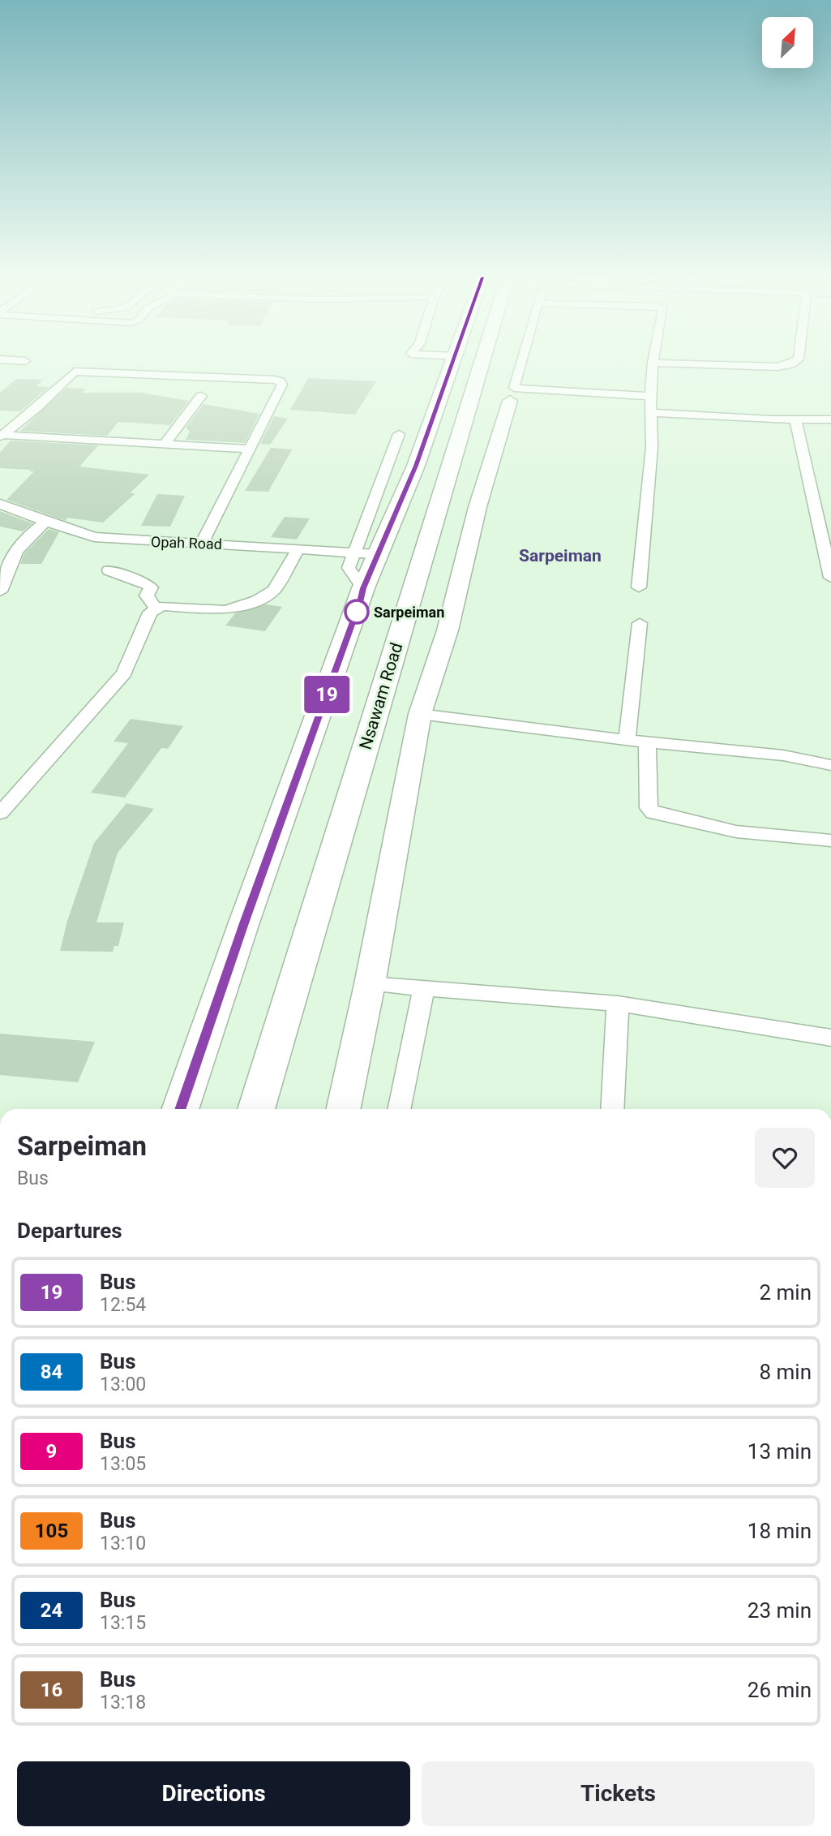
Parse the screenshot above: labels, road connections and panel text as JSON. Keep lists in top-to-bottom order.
{
  "streets": {
    "highway": ["Nsawam Road"],
    "street": ["Opah Road"]
  },
  "districts": ["Sarpeiman"],
  "places": ["Sarpeiman"],
  "lines": ["bus line 19"],
  "north": "top right",
  "page": {
    "on_map": "19",
    "heading": [
      ["Sarpeiman", "Bus"],
      "Departures"
    ],
    "list": [
      {
        "mark": "19",
        "name": "Bus",
        "note": "12:54",
        "value": "2 min"
      },
      {
        "mark": "84",
        "name": "Bus",
        "note": "13:00",
        "value": "8 min"
      },
      {
        "mark": "9",
        "name": "Bus",
        "note": "13:05",
        "value": "13 min"
      },
      {
        "mark": "105",
        "name": "Bus",
        "note": "13:10",
        "value": "18 min"
      },
      {
        "mark": "24",
        "name": "Bus",
        "note": "13:15",
        "value": "23 min"
      },
      {
        "mark": "16",
        "name": "Bus",
        "note": "13:18",
        "value": "26 min"
      }
    ],
    "buttons": ["Directions", "Tickets"]
  }
}
